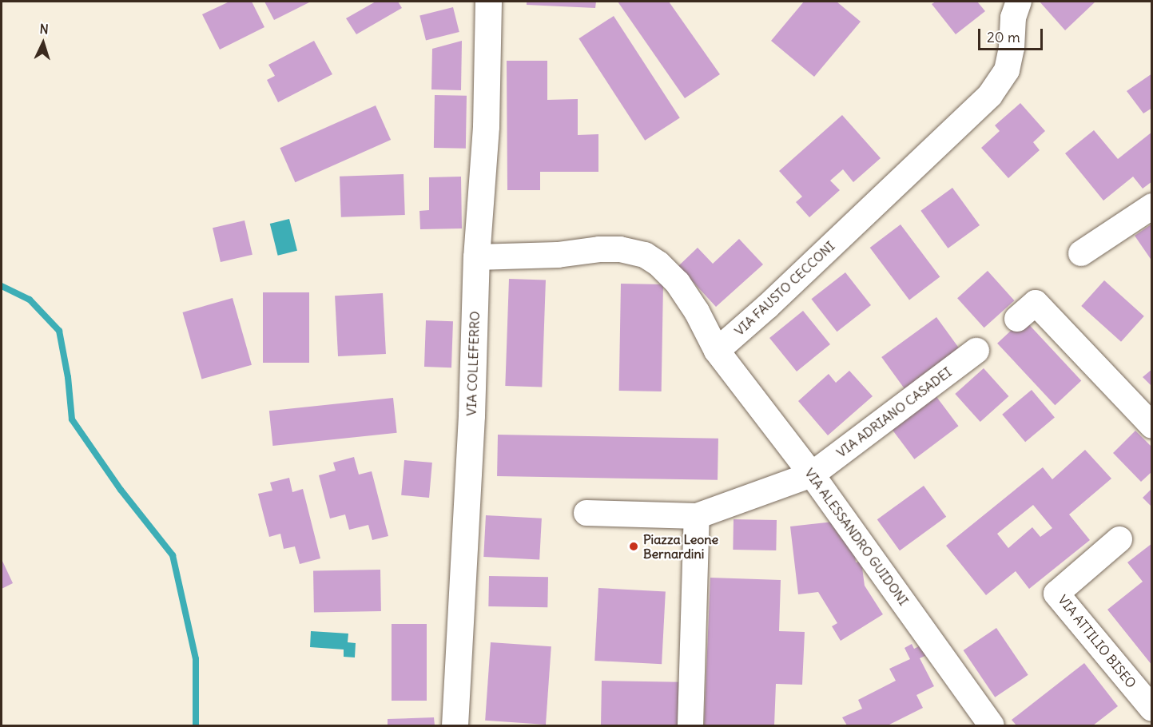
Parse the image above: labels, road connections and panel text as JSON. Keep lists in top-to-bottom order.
{
  "streets": {
    "street": [
      "VIA FAUSTO CECCONI",
      "VIA COLLEFERRO",
      "VIA ADRIANO CASADEI",
      "VIA ALESSANDRO GUIDONI",
      "VIA ATTILIO BISEO"
    ]
  },
  "crossings": [
    ["VIA FAUSTO CECCONI", "VIA ALESSANDRO GUIDONI"],
    ["VIA ADRIANO CASADEI", "VIA ALESSANDRO GUIDONI"]
  ],
  "places": ["Piazza Leone Bernardini"],
  "scale_bar": "20 m",
  "north": "top"
}
